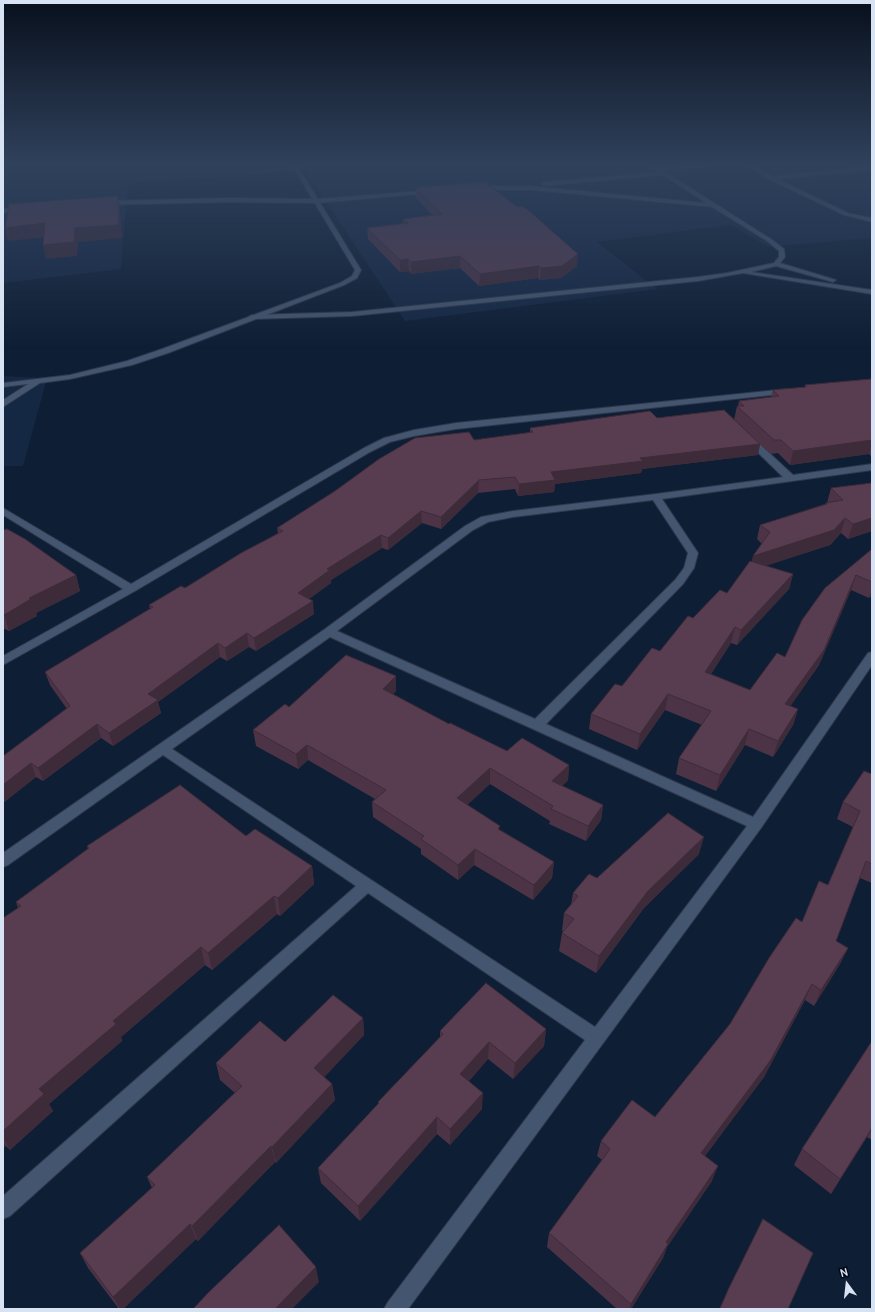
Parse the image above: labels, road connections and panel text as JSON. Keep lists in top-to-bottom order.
{
  "north": "top"
}
